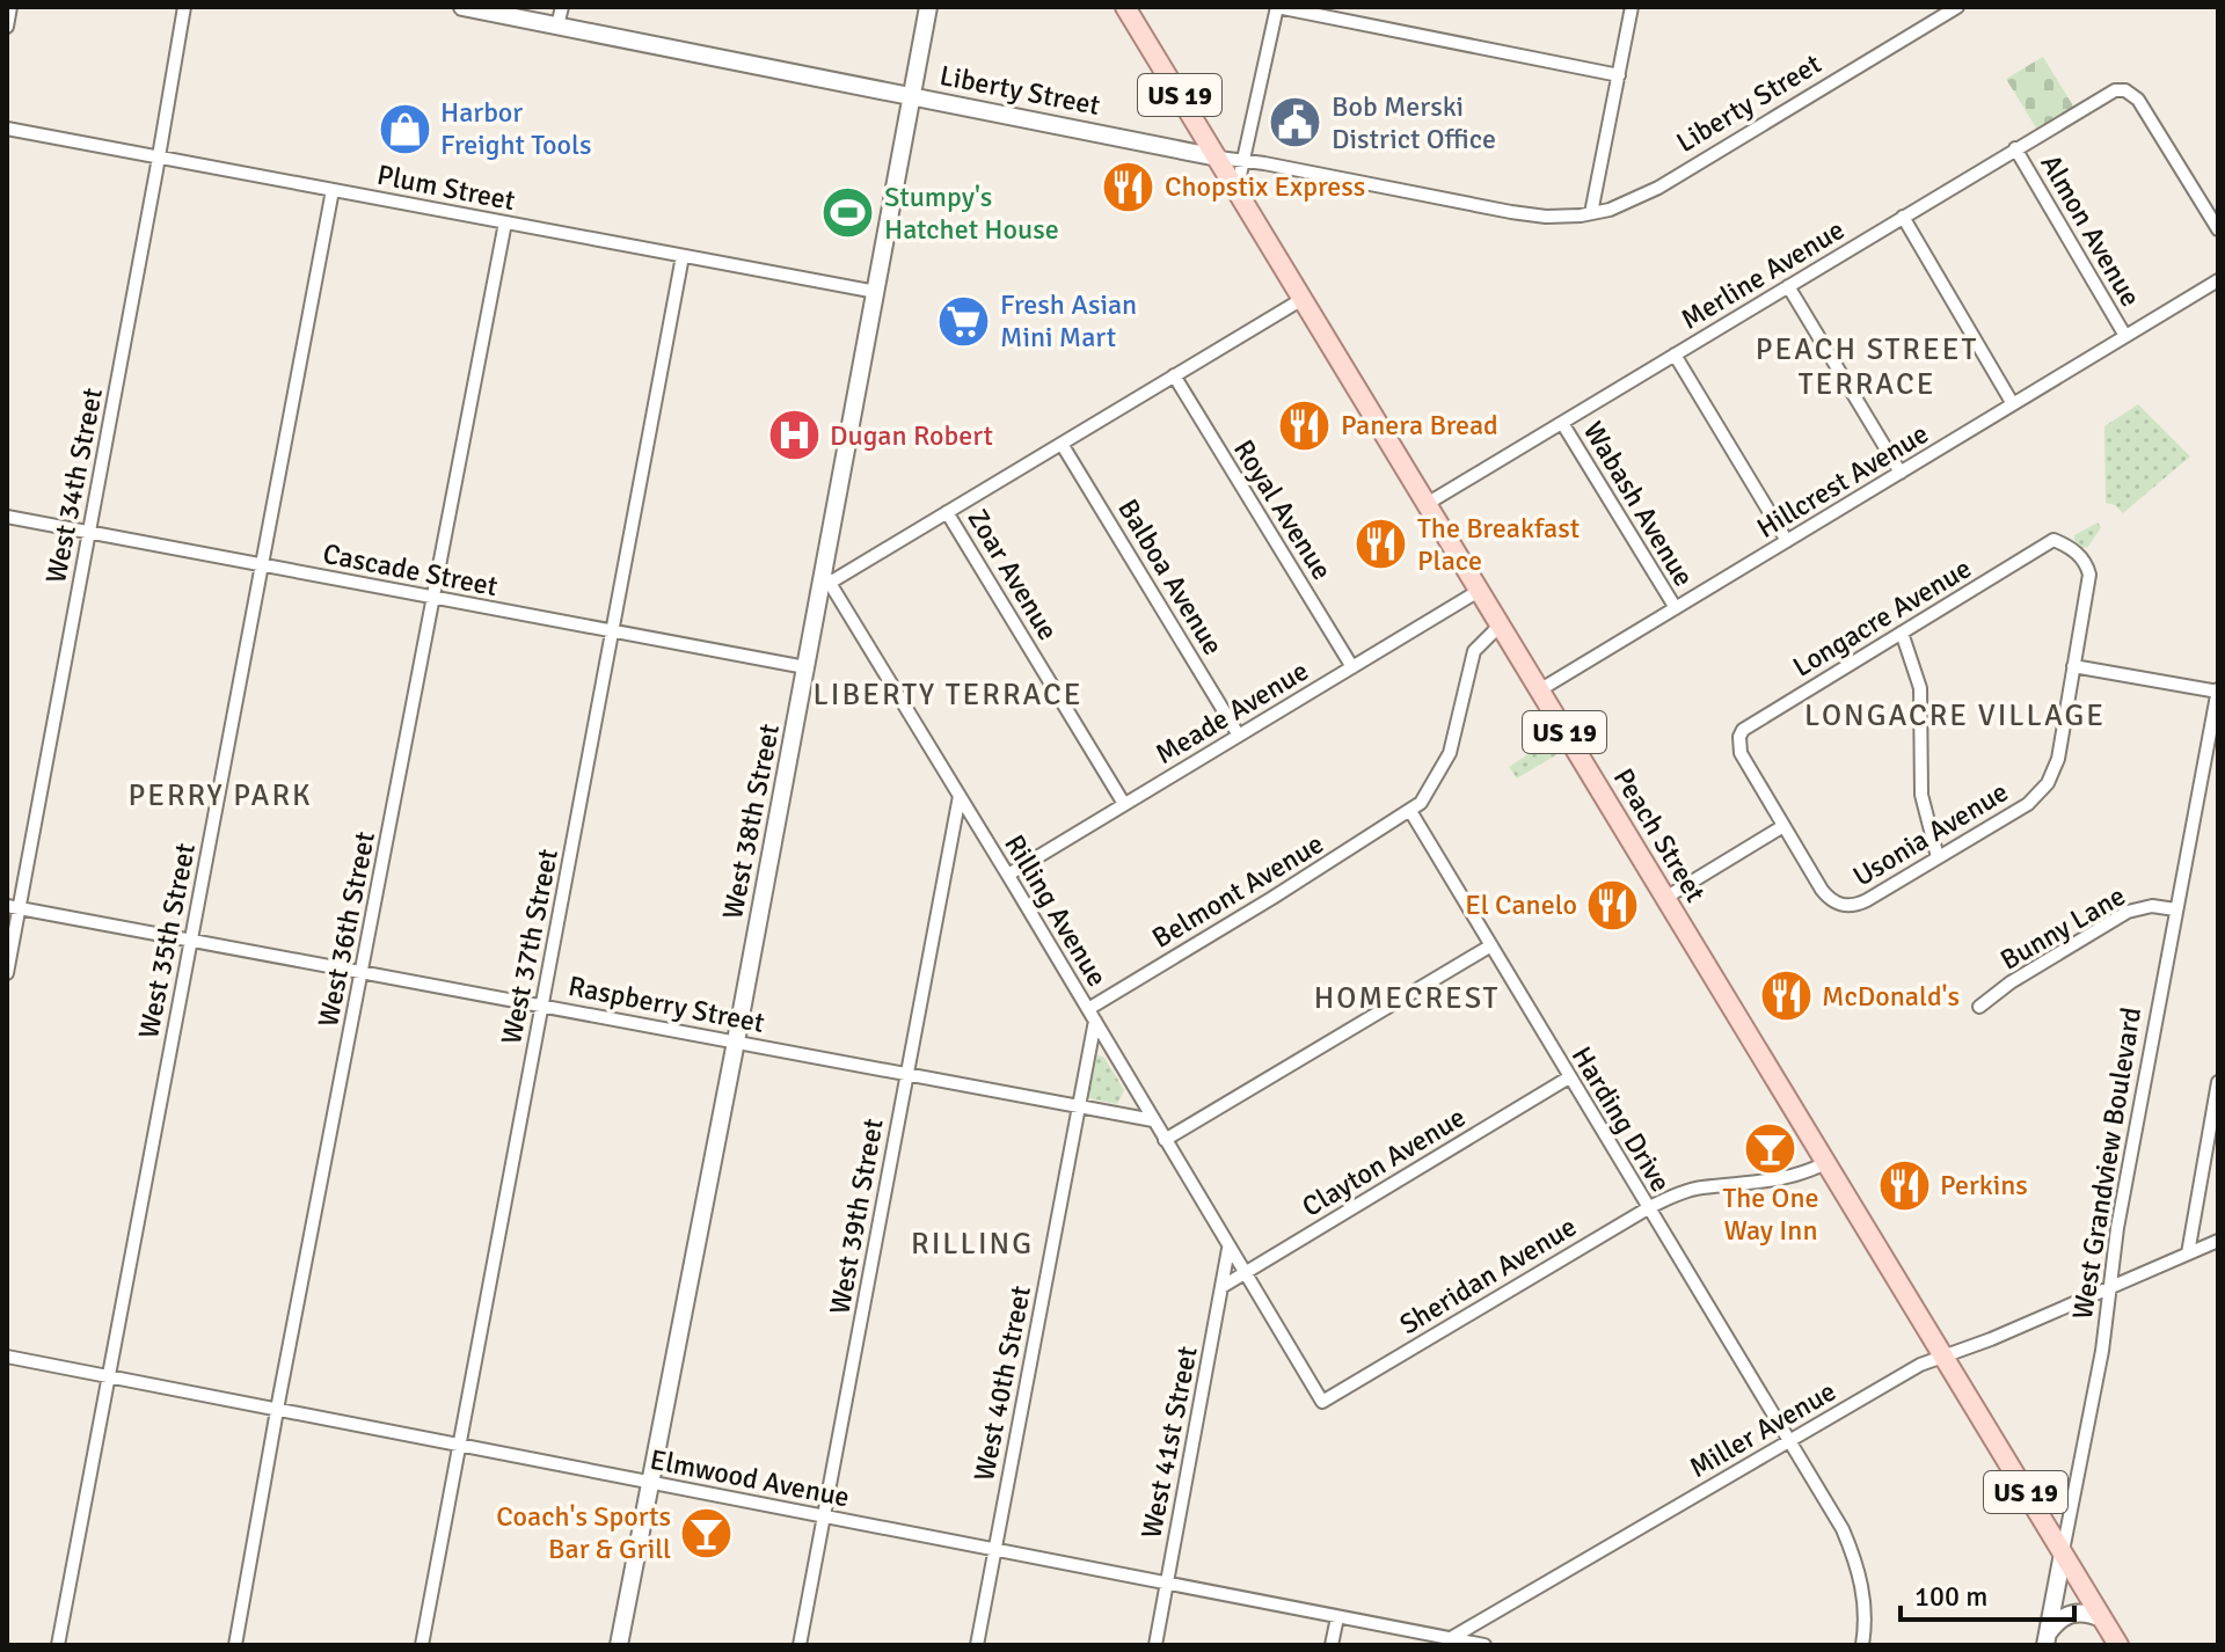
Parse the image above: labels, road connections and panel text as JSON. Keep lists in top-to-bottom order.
{
  "streets": {
    "main road": [
      "Liberty Street",
      "US 19",
      "West 38th Street",
      "Peach Street",
      "West Grandview Boulevard"
    ],
    "street": [
      "Plum Street",
      "Almon Avenue",
      "Merline Avenue",
      "Hillcrest Avenue",
      "West 34th Street",
      "Wabash Avenue",
      "Royal Avenue",
      "Cascade Street",
      "Zoar Avenue",
      "Balboa Avenue",
      "Longacre Avenue",
      "Meade Avenue",
      "Usonia Avenue",
      "Belmont Avenue",
      "Rilling Avenue",
      "Bunny Lane",
      "West 36th Street",
      "West 35th Street",
      "West 37th Street",
      "Raspberry Street",
      "Harding Drive",
      "Clayton Avenue",
      "West 39th Street",
      "Sheridan Avenue",
      "West 40th Street",
      "Miller Avenue",
      "West 41st Street",
      "Elmwood Avenue"
    ]
  },
  "crossings": [
    ["Liberty Street", "West 38th Street"],
    ["Liberty Street", "Peach Street"],
    ["Plum Street", "West 34th Street"],
    ["Plum Street", "West 38th Street"],
    ["Plum Street", "West 36th Street"],
    ["Plum Street", "West 35th Street"],
    ["Plum Street", "West 37th Street"],
    ["Almon Avenue", "Merline Avenue"],
    ["Almon Avenue", "Hillcrest Avenue"],
    ["Merline Avenue", "Wabash Avenue"],
    ["Merline Avenue", "Peach Street"],
    ["Hillcrest Avenue", "Wabash Avenue"],
    ["Hillcrest Avenue", "Peach Street"],
    ["West 34th Street", "Cascade Street"],
    ["West 34th Street", "Raspberry Street"],
    ["Royal Avenue", "Meade Avenue"],
    ["Cascade Street", "West 38th Street"],
    ["Cascade Street", "West 36th Street"],
    ["Cascade Street", "West 35th Street"],
    ["Cascade Street", "West 37th Street"],
    ["Zoar Avenue", "Meade Avenue"],
    ["Balboa Avenue", "Meade Avenue"],
    ["Longacre Avenue", "Usonia Avenue"],
    ["Meade Avenue", "Peach Street"],
    ["Meade Avenue", "Rilling Avenue"],
    ["West 38th Street", "Rilling Avenue"],
    ["West 38th Street", "Raspberry Street"],
    ["West 38th Street", "Elmwood Avenue"],
    ["Peach Street", "West Grandview Boulevard"],
    ["Peach Street", "Sheridan Avenue"],
    ["Peach Street", "Miller Avenue"],
    ["Belmont Avenue", "Rilling Avenue"],
    ["Belmont Avenue", "Harding Drive"],
    ["Belmont Avenue", "West 40th Street"],
    ["Rilling Avenue", "Raspberry Street"],
    ["Rilling Avenue", "Clayton Avenue"],
    ["Rilling Avenue", "West 39th Street"],
    ["Rilling Avenue", "Sheridan Avenue"],
    ["Rilling Avenue", "West 40th Street"],
    ["Rilling Avenue", "West 41st Street"],
    ["Bunny Lane", "West Grandview Boulevard"],
    ["West 36th Street", "Raspberry Street"],
    ["West 36th Street", "Elmwood Avenue"],
    ["West 35th Street", "Raspberry Street"],
    ["West 35th Street", "Elmwood Avenue"],
    ["West 37th Street", "Raspberry Street"],
    ["West 37th Street", "Elmwood Avenue"],
    ["Raspberry Street", "West 39th Street"],
    ["Raspberry Street", "West 40th Street"],
    ["Harding Drive", "Clayton Avenue"],
    ["Harding Drive", "Sheridan Avenue"],
    ["Harding Drive", "Miller Avenue"],
    ["Clayton Avenue", "Sheridan Avenue"],
    ["Clayton Avenue", "West 41st Street"],
    ["West Grandview Boulevard", "Miller Avenue"],
    ["West 39th Street", "Elmwood Avenue"],
    ["West 40th Street", "Elmwood Avenue"],
    ["Miller Avenue", "Elmwood Avenue"],
    ["West 41st Street", "Elmwood Avenue"]
  ],
  "districts": [
    "PEACH STREET TERRACE",
    "LIBERTY TERRACE",
    "LONGACRE VILLAGE",
    "PERRY PARK",
    "HOMECREST",
    "RILLING"
  ],
  "places": {
    "public building": ["Bob Merski District Office"],
    "shop": ["Harbor Freight Tools"],
    "restaurant": [
      "Chopstix Express",
      "Panera Bread",
      "The Breakfast Place",
      "El Canelo",
      "McDonald's",
      "Perkins"
    ],
    "sports": ["Stumpy's Hatchet House"],
    "supermarket": ["Fresh Asian Mini Mart"],
    "hospital": ["Dugan Robert"],
    "bar": ["The One Way Inn", "Coach's Sports Bar & Grill"]
  },
  "scale_bar": "100 m"
}
